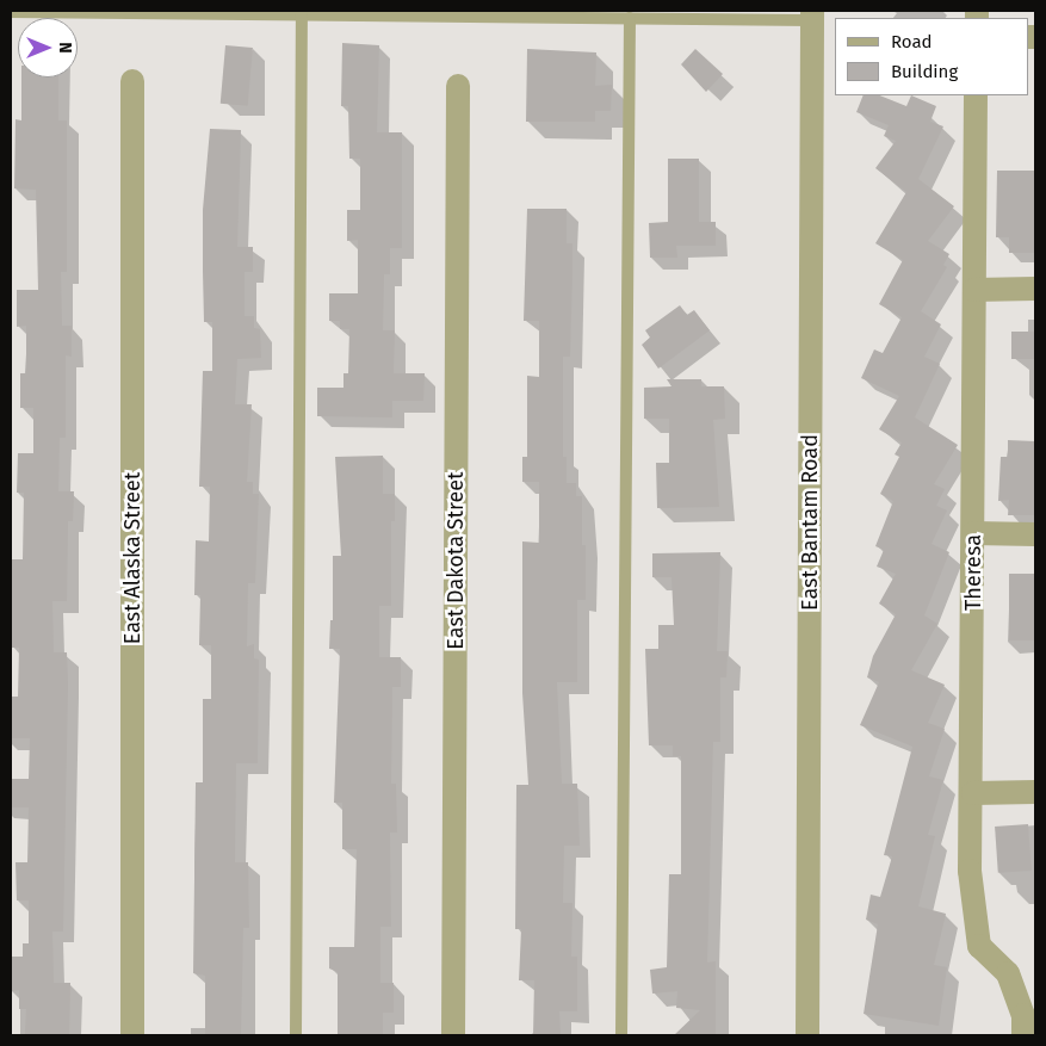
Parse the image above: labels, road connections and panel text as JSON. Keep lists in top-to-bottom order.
{
  "streets": {
    "street": [
      "East Bantam Road",
      "East Alaska Street",
      "East Dakota Street",
      "Theresa"
    ]
  },
  "legend": ["Road", "Building"],
  "north": "right"
}
